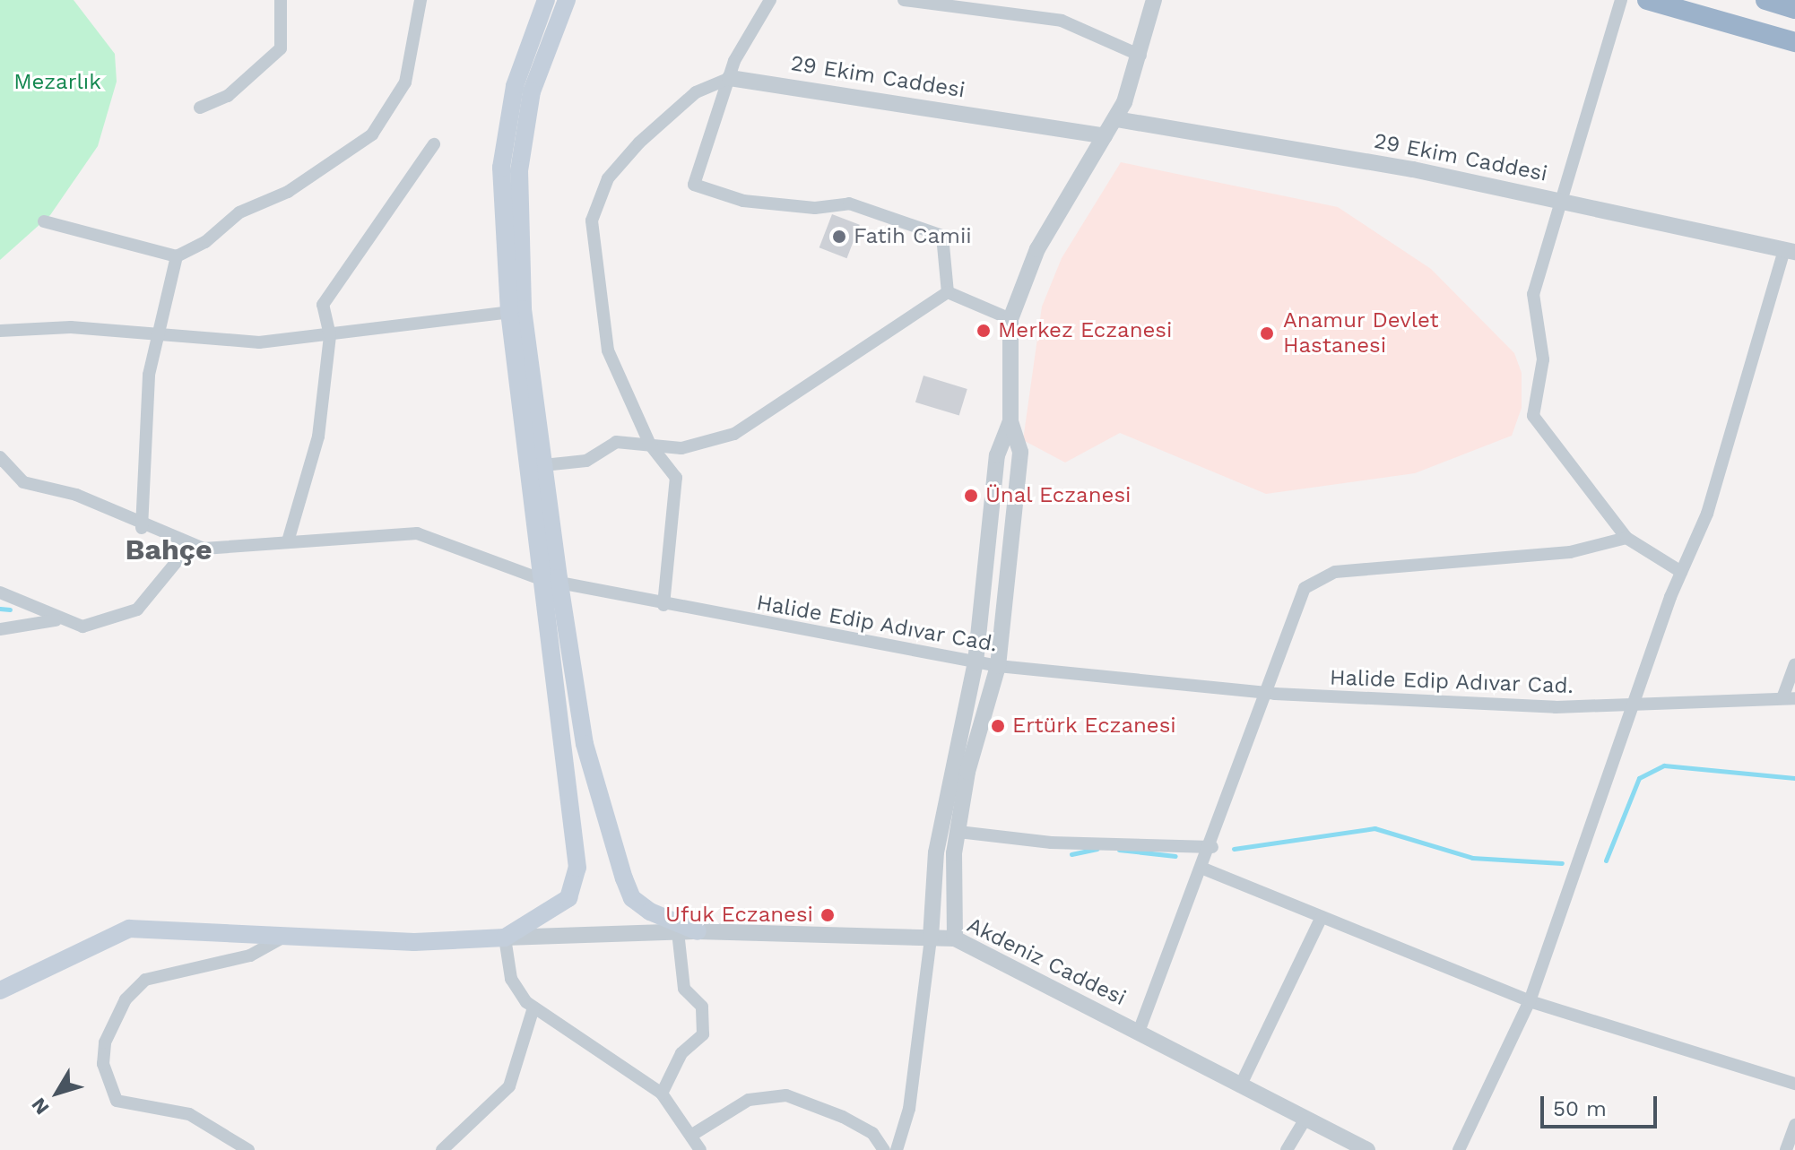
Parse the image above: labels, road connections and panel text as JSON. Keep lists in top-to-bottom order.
{
  "streets": {
    "street": ["29 Ekim Caddesi", "Halide Edip Adıvar Cad.", "Akdeniz Caddesi"]
  },
  "districts": ["Bahçe"],
  "parks": ["Mezarlık"],
  "places": [
    "Fatih Camii",
    "Merkez Eczanesi",
    "Anamur Devlet Hastanesi",
    "Ünal Eczanesi",
    "Ertürk Eczanesi",
    "Ufuk Eczanesi"
  ],
  "scale_bar": "50 m",
  "north": "bottom left"
}
